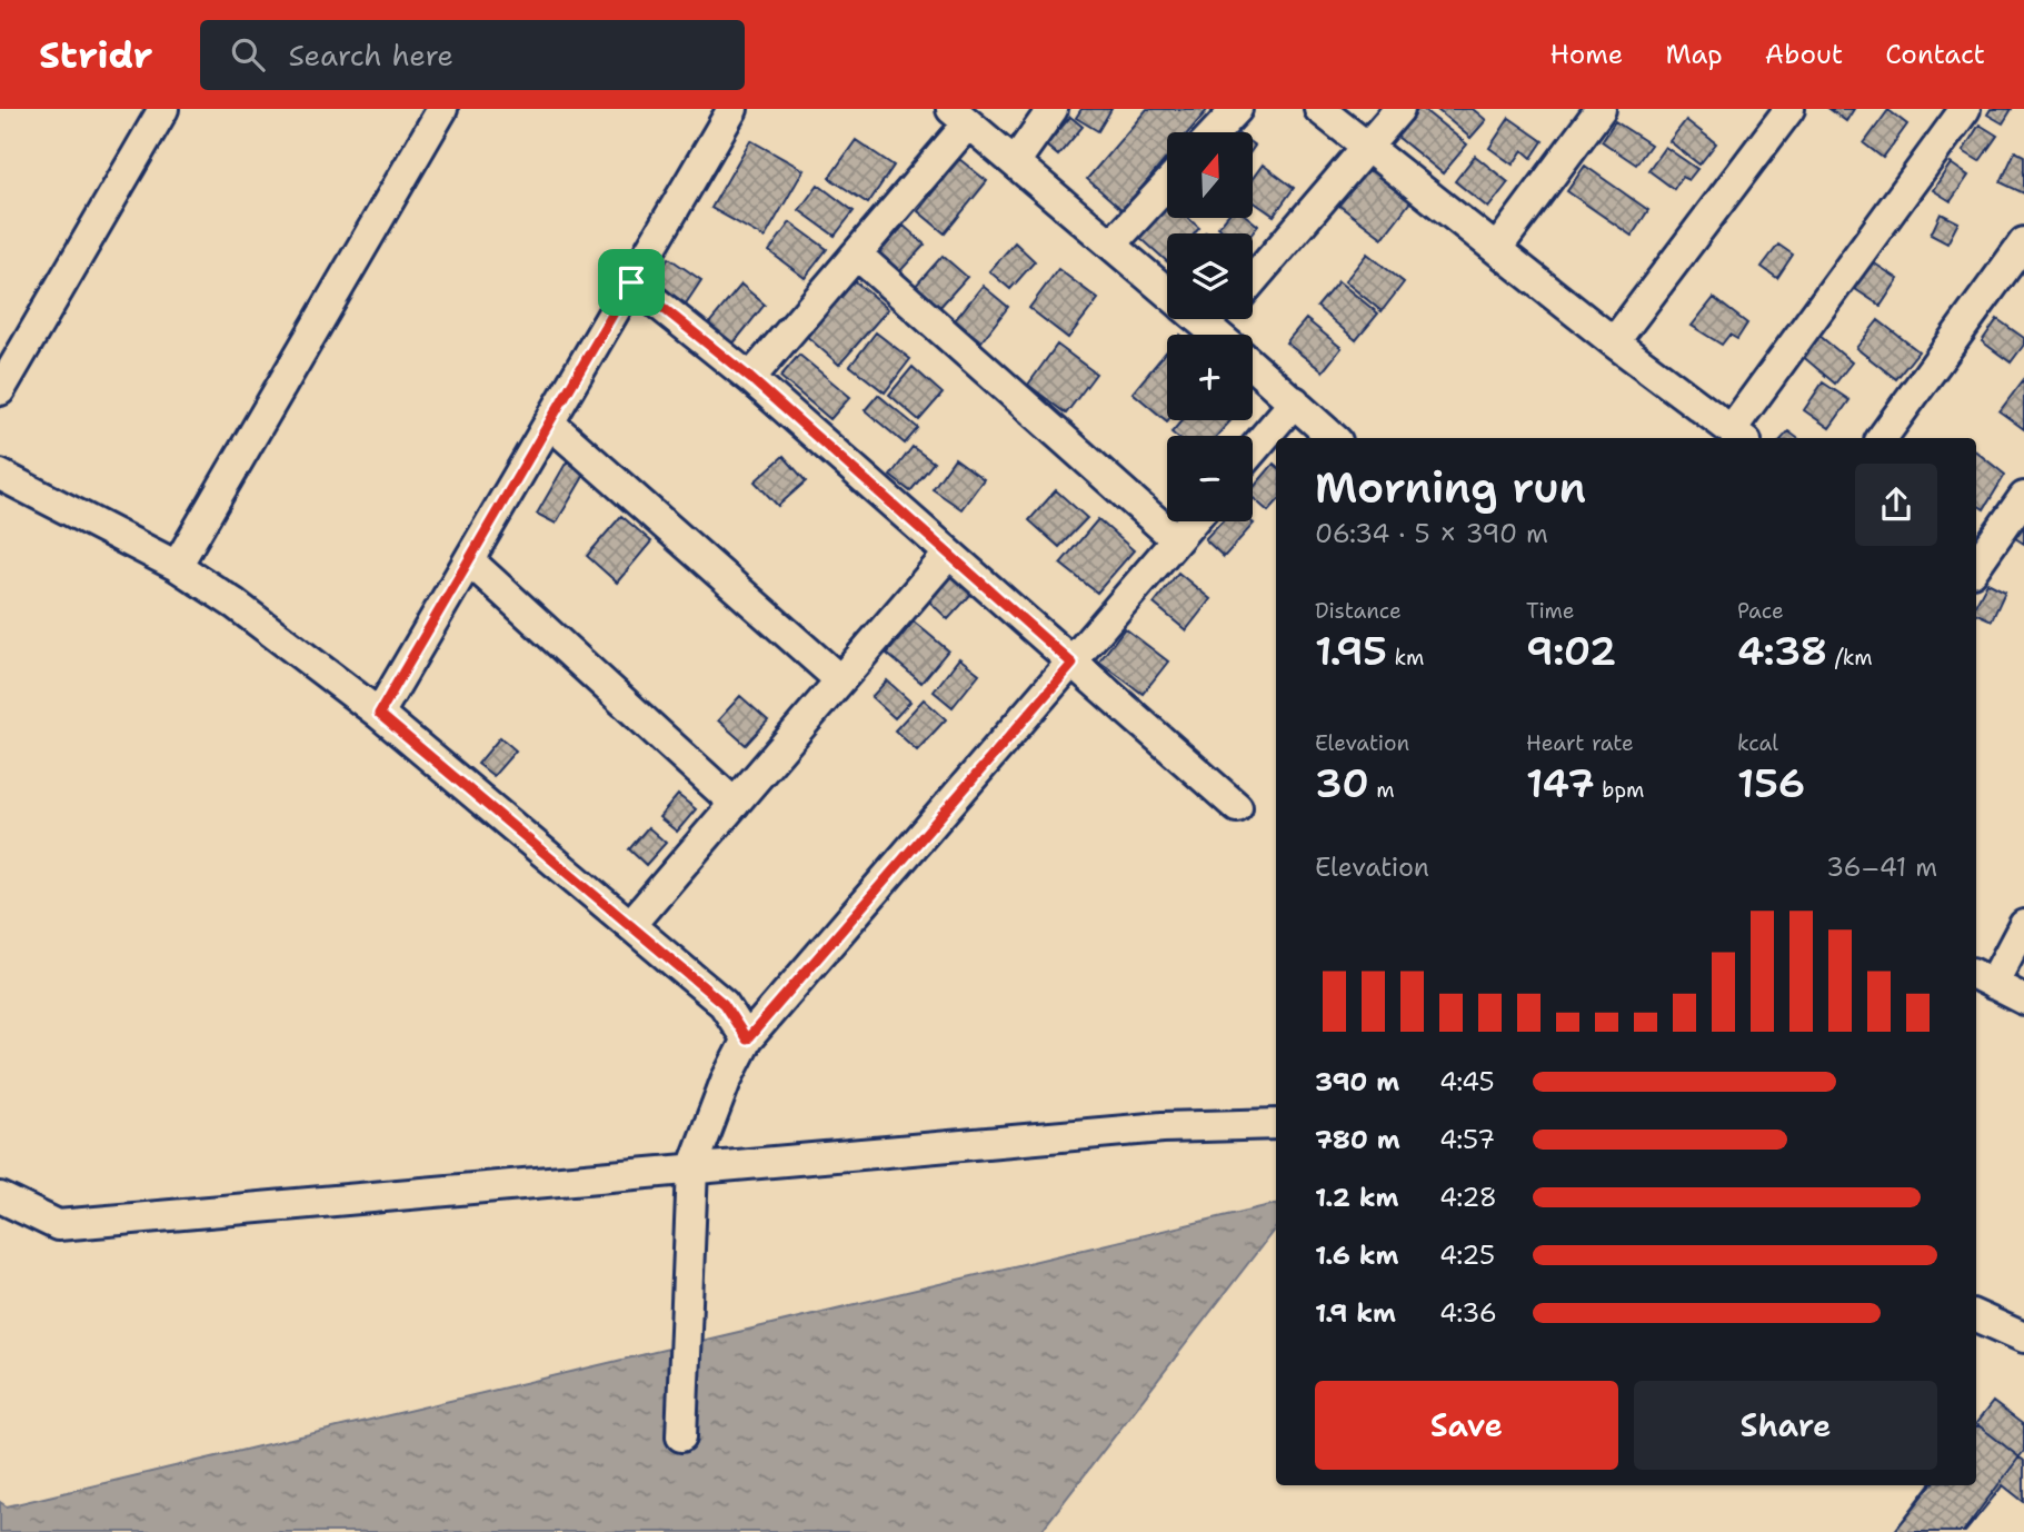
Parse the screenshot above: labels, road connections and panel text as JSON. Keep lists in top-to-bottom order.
{
  "north": "top",
  "page": {
    "header": "Stridr",
    "search": "Search here",
    "nav": [
      "Home",
      "Map",
      "About",
      "Contact"
    ],
    "map_buttons": ["+", "−"],
    "heading": ["Morning run", "06:34 · 5 × 390 m"],
    "stats": [
      ["Distance", "1.95 km"],
      ["Time", "9:02"],
      ["Pace", "4:38 /km"],
      ["Elevation", "30 m"],
      ["Heart rate", "147 bpm"],
      ["kcal", "156"]
    ],
    "chart": ["Elevation", "36–41 m"],
    "list": [
      {
        "name": "390 m",
        "note": "4:45"
      },
      {
        "name": "780 m",
        "note": "4:57"
      },
      {
        "name": "1.2 km",
        "note": "4:28"
      },
      {
        "name": "1.6 km",
        "note": "4:25"
      },
      {
        "name": "1.9 km",
        "note": "4:36"
      }
    ],
    "buttons": ["Save", "Share"]
  }
}
